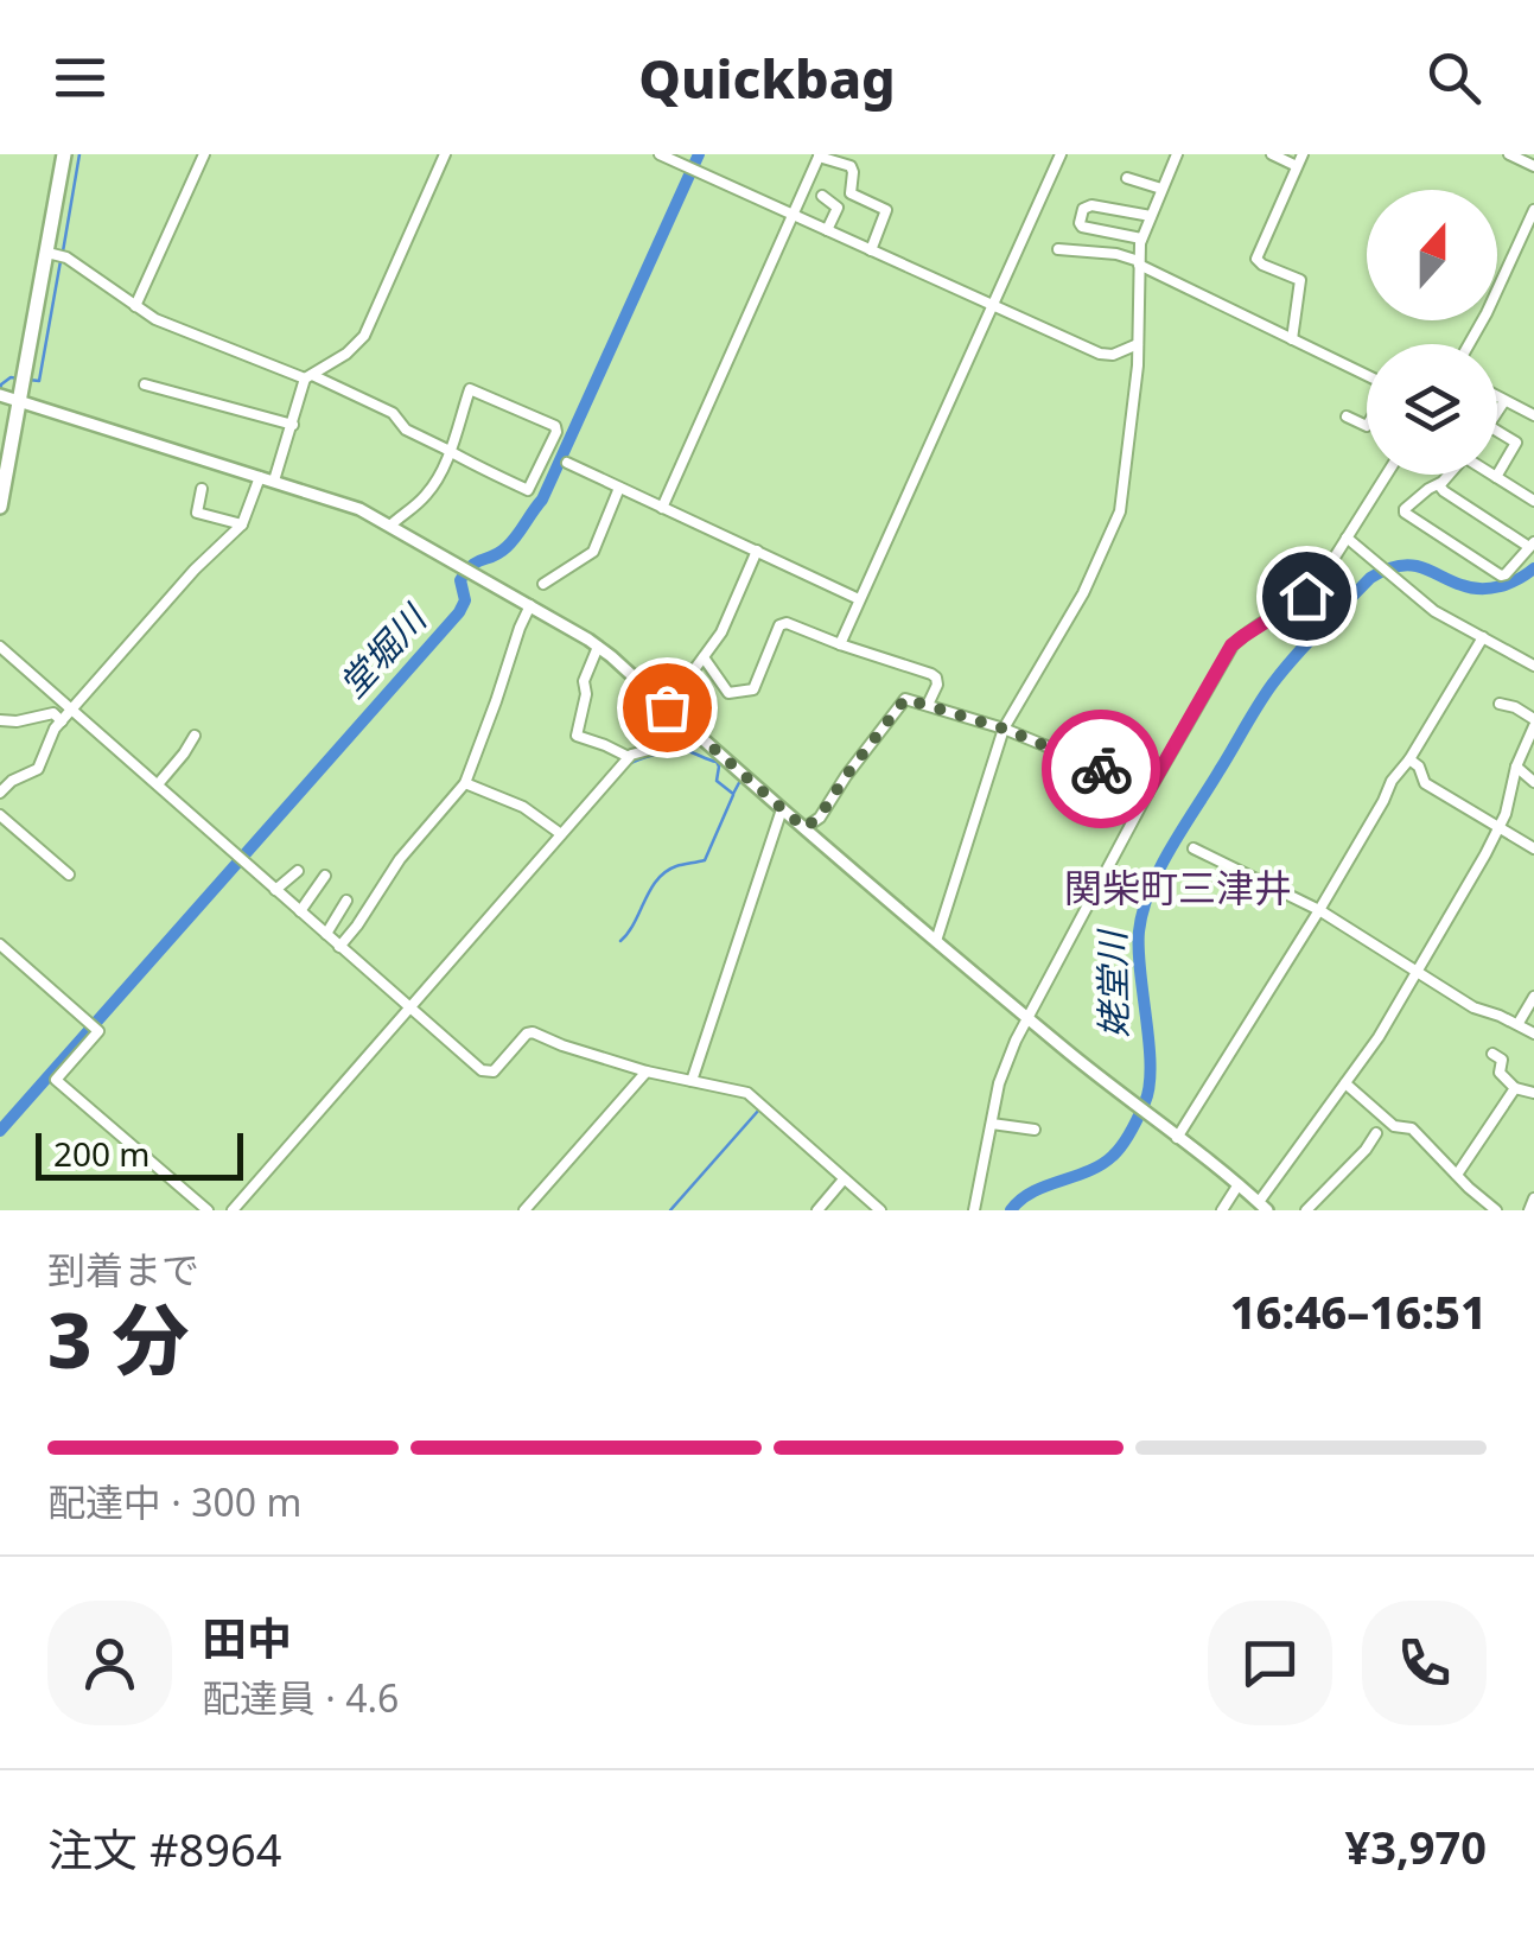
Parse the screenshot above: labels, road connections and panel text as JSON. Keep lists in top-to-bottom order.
{
  "districts": ["関柴町三津井"],
  "water": ["堂堀川", "姥堂川"],
  "scale_bar": "200 m",
  "north": "top",
  "page": {
    "header": "Quickbag",
    "scale": "200 m",
    "heading": ["3 分", "到着まで", "16:46–16:51"],
    "panel": [
      "田中",
      "配達員 · 4.6",
      "注文 #8964",
      "¥3,970"
    ],
    "bar": "配達中 · 300 m"
  }
}
